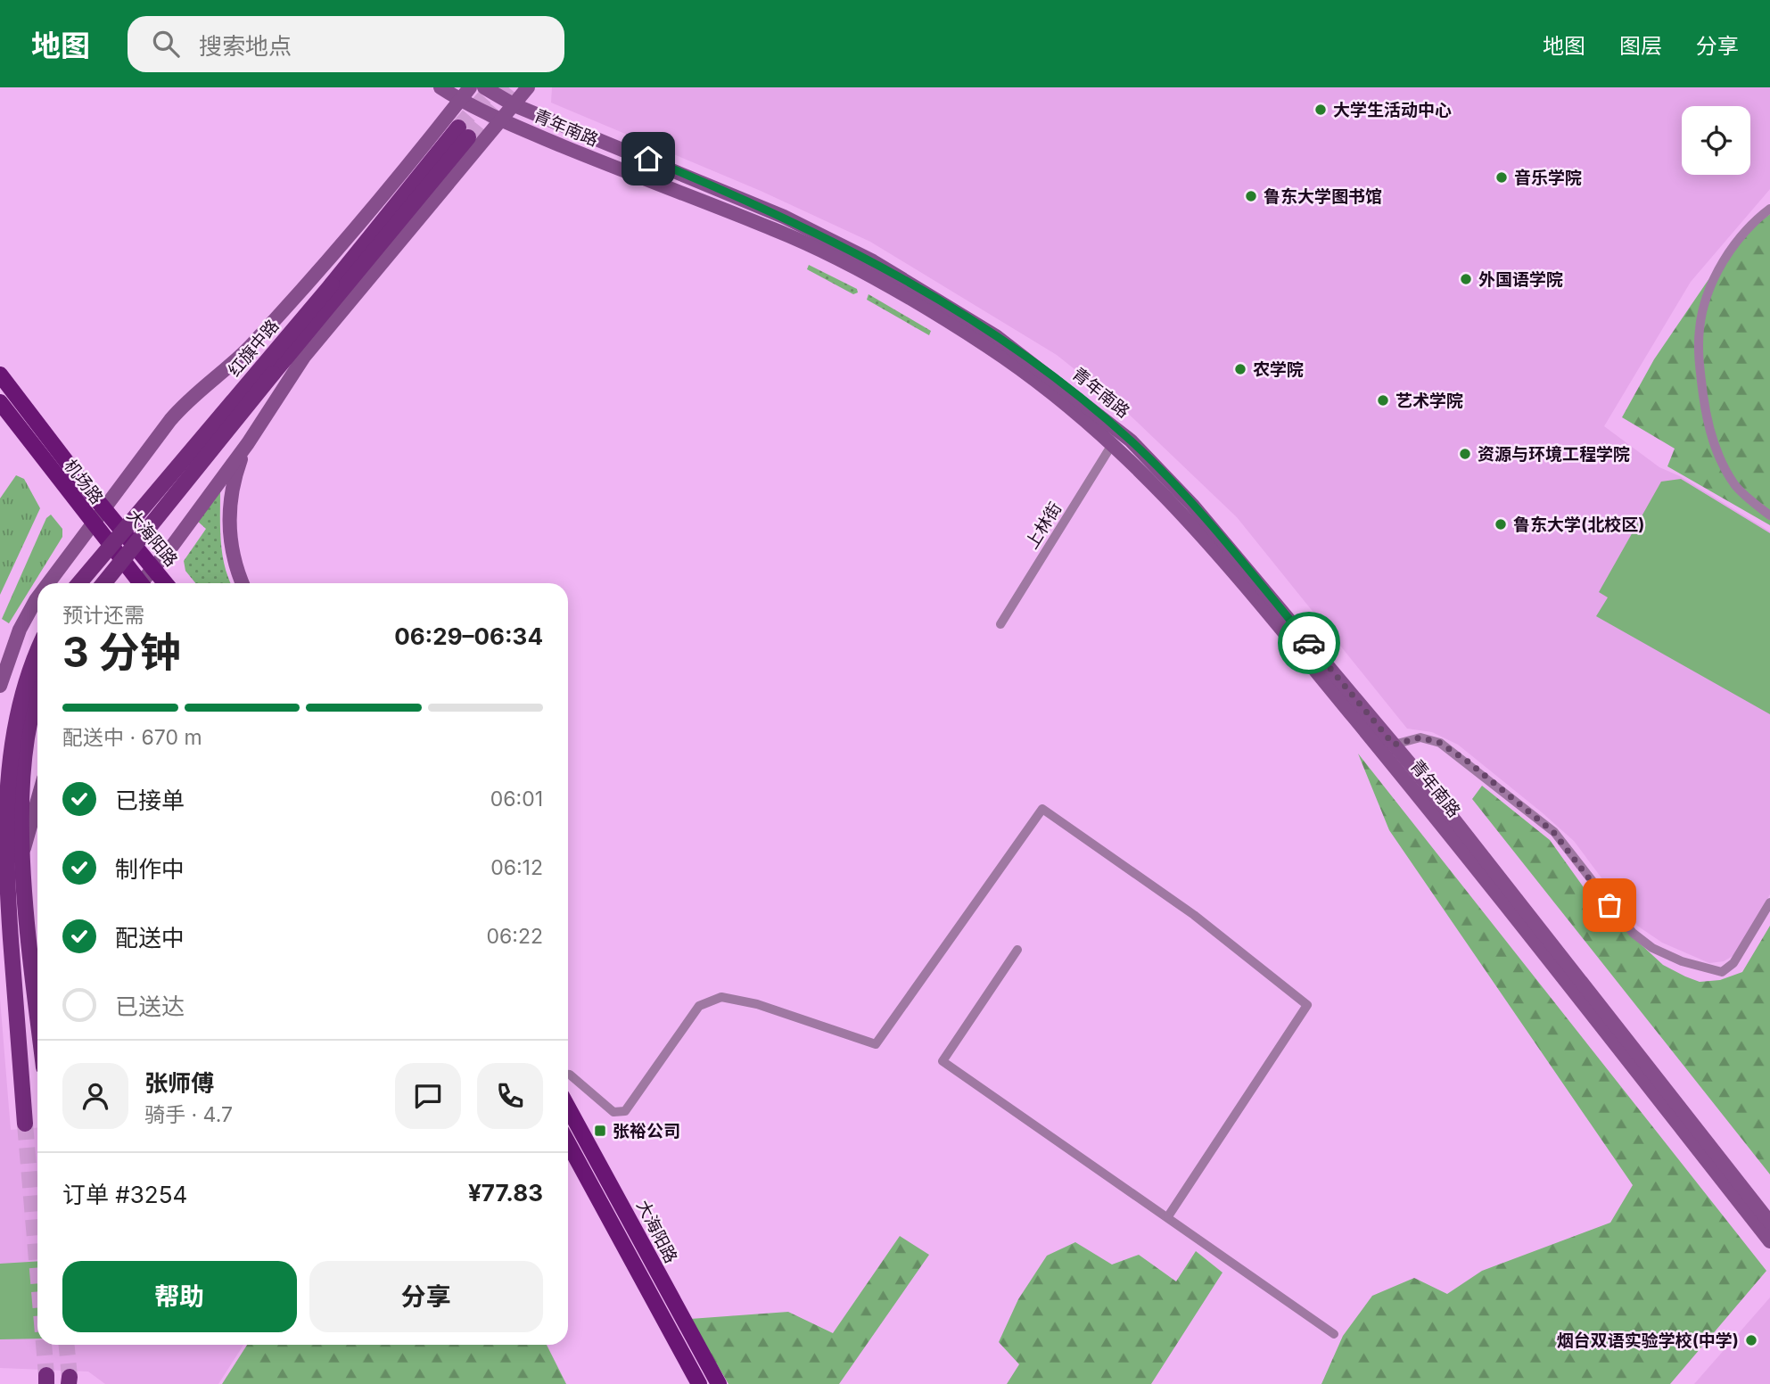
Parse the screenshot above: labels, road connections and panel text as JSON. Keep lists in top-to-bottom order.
{
  "streets": {
    "highway": ["机场路", "大海阳路"],
    "main road": ["青年南路", "红旗中路"],
    "street": ["上林街"]
  },
  "crossings": [
    ["青年南路", "上林街"],
    ["机场路", "大海阳路"]
  ],
  "places": {
    "other": [
      "大学生活动中心",
      "音乐学院",
      "鲁东大学图书馆",
      "外国语学院",
      "农学院",
      "艺术学院",
      "资源与环境工程学院",
      "鲁东大学(北校区)",
      "烟台双语实验学校(中学)"
    ],
    "transit": ["张裕公司"]
  },
  "page": {
    "header": "地图",
    "search": "搜索地点",
    "nav": ["地图", "图层", "分享"],
    "heading": ["3 分钟", "预计还需", "06:29–06:34"],
    "panel": [
      "张师傅",
      "骑手 · 4.7",
      "订单 #3254",
      "¥77.83"
    ],
    "bar": "配送中 · 670 m",
    "list": [
      ["已接单", "06:01"],
      ["制作中", "06:12"],
      ["配送中", "06:22"],
      "已送达"
    ],
    "buttons": ["帮助", "分享"]
  }
}
